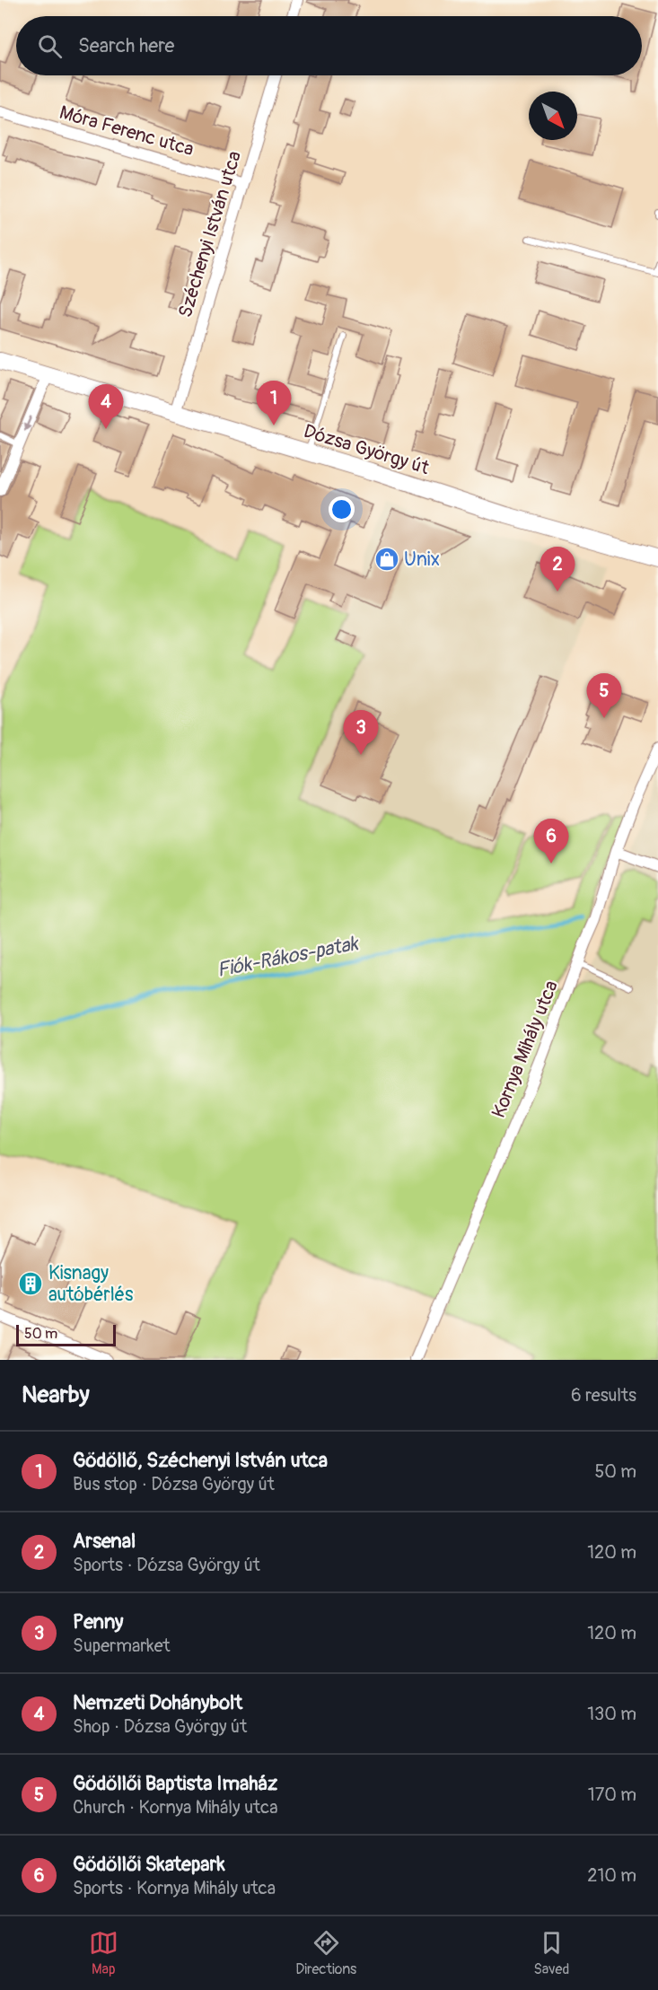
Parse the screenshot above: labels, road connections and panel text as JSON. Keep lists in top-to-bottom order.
{
  "streets": {
    "main road": ["Dózsa György út"],
    "street": ["Móra Ferenc utca", "Széchenyi István utca", "Kornya Mihály utca"]
  },
  "crossings": [
    ["Móra Ferenc utca", "Széchenyi István utca"],
    ["Széchenyi István utca", "Dózsa György út"]
  ],
  "water": ["Fiók-Rákos-patak"],
  "places": {
    "shop": ["Unix"],
    "building": ["Kisnagy autóbérlés"]
  },
  "scale_bar": "50 m",
  "north": "bottom right",
  "page": {
    "search": "Search here",
    "pins": [
      "1",
      "4",
      "2",
      "5",
      "3",
      "6"
    ],
    "scale": "50 m",
    "heading": ["Nearby", "6 results"],
    "list": [
      {
        "mark": "1",
        "name": "Gödöllő, Széchenyi István utca",
        "note": "Bus stop · Dózsa György út",
        "value": "50 m"
      },
      {
        "mark": "2",
        "name": "Arsenal",
        "note": "Sports · Dózsa György út",
        "value": "120 m"
      },
      {
        "mark": "3",
        "name": "Penny",
        "note": "Supermarket",
        "value": "120 m"
      },
      {
        "mark": "4",
        "name": "Nemzeti Dohánybolt",
        "note": "Shop · Dózsa György út",
        "value": "130 m"
      },
      {
        "mark": "5",
        "name": "Gödöllői Baptista Imaház",
        "note": "Church · Kornya Mihály utca",
        "value": "170 m"
      },
      {
        "mark": "6",
        "name": "Gödöllői Skatepark",
        "note": "Sports · Kornya Mihály utca",
        "value": "210 m"
      }
    ],
    "nav": ["Map", "Directions", "Saved"]
  }
}
